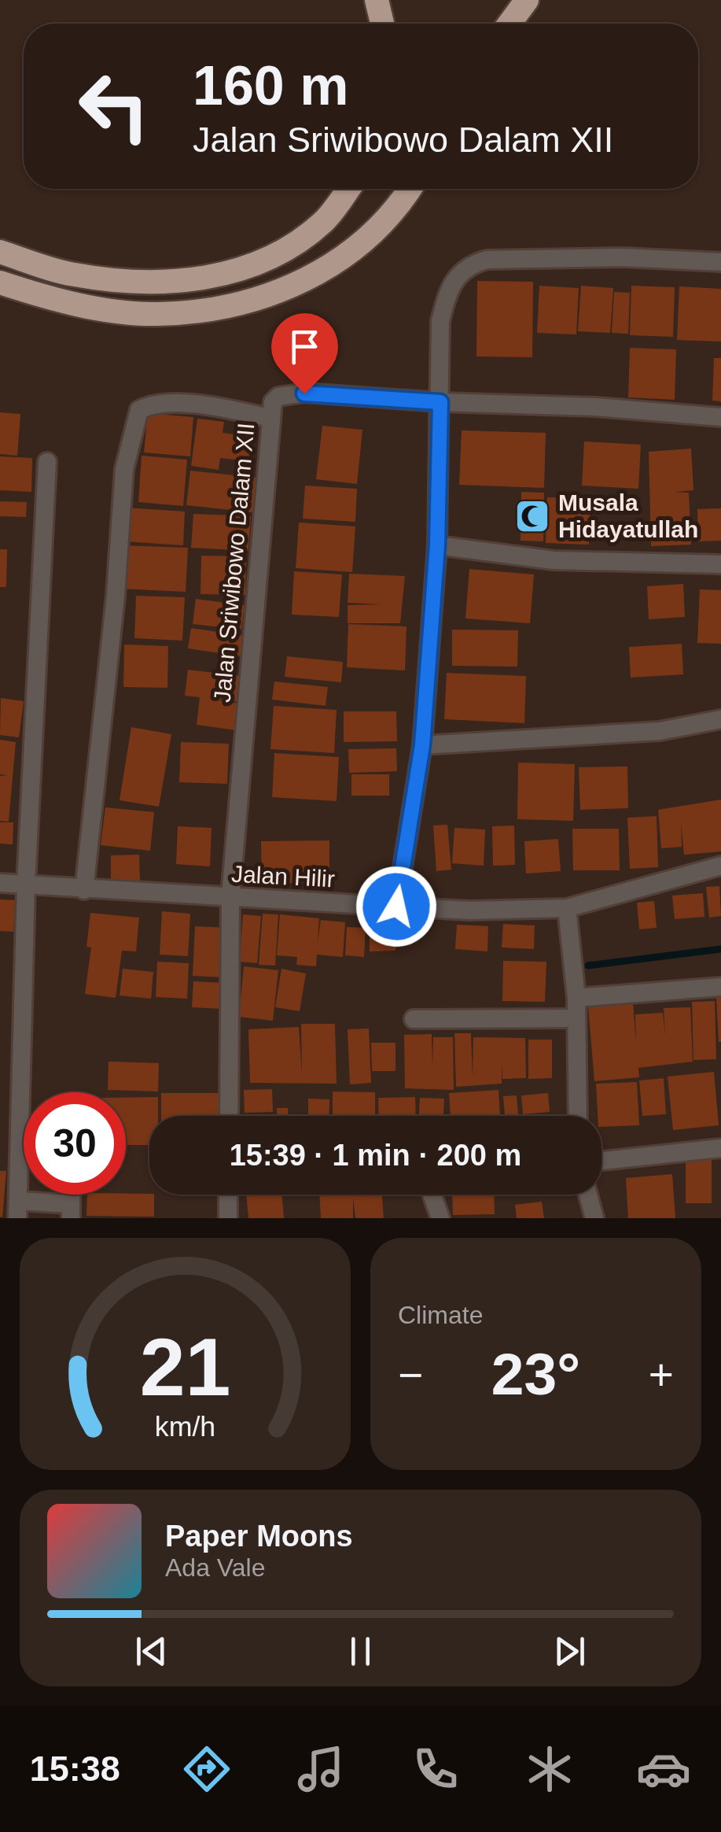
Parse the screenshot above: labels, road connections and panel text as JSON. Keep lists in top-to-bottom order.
{
  "streets": {
    "street": ["Jalan Sriwibowo Dalam XII", "Jalan Hilir"]
  },
  "crossings": [
    ["Jalan Sriwibowo Dalam XII", "Jalan Hilir"]
  ],
  "places": {
    "mosque": ["Musala Hidayatullah"]
  },
  "page": {
    "turn": ["160 m", "Jalan Sriwibowo Dalam XII"],
    "limit": "30",
    "trip": "15:39 · 1 min · 200 m",
    "tile": "Climate",
    "heat": ["−", "23°", "+"],
    "song": ["Paper Moons", "Ada Vale"],
    "tabs": "15:38",
    "gauge": ["21", "km/h"]
  }
}
